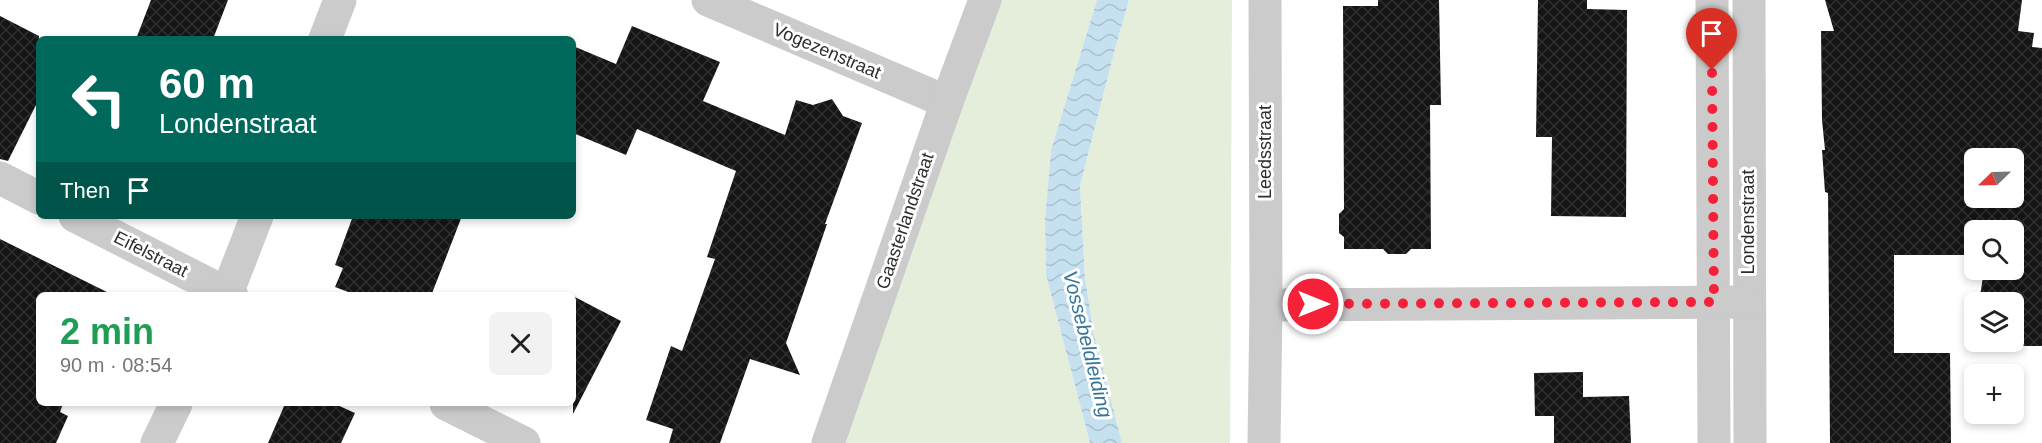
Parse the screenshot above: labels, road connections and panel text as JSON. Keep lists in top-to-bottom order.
{
  "streets": {
    "street": [
      "Vogezenstraat",
      "Leedsstraat",
      "Gaasterlandstraat",
      "Londenstraat",
      "Eifelstraat"
    ]
  },
  "crossings": [
    ["Vogezenstraat", "Gaasterlandstraat"]
  ],
  "water": ["Vossebeldleiding"],
  "north": "bottom left",
  "page": {
    "turn": ["60 m", "Londenstraat"],
    "map_buttons": "+",
    "then": "Then",
    "heading": ["2 min", "90 m · 08:54"]
  }
}
